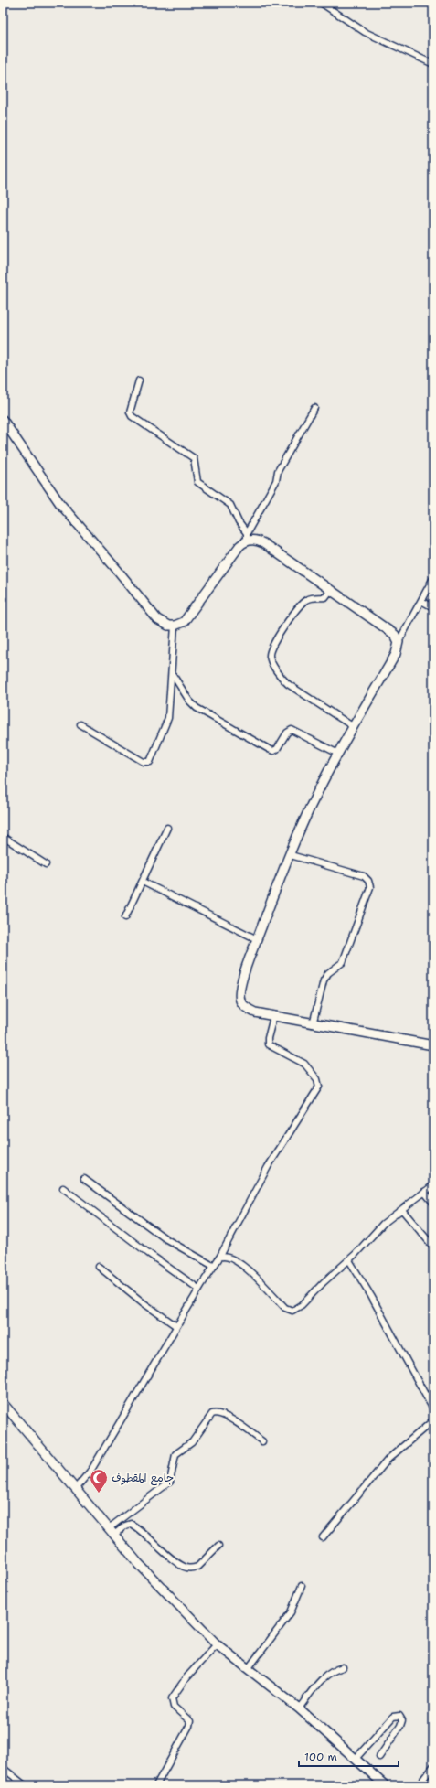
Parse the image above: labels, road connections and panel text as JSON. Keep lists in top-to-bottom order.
{
  "places": {
    "mosque": ["جامع المقطوف"]
  },
  "scale_bar": "100 m"
}
